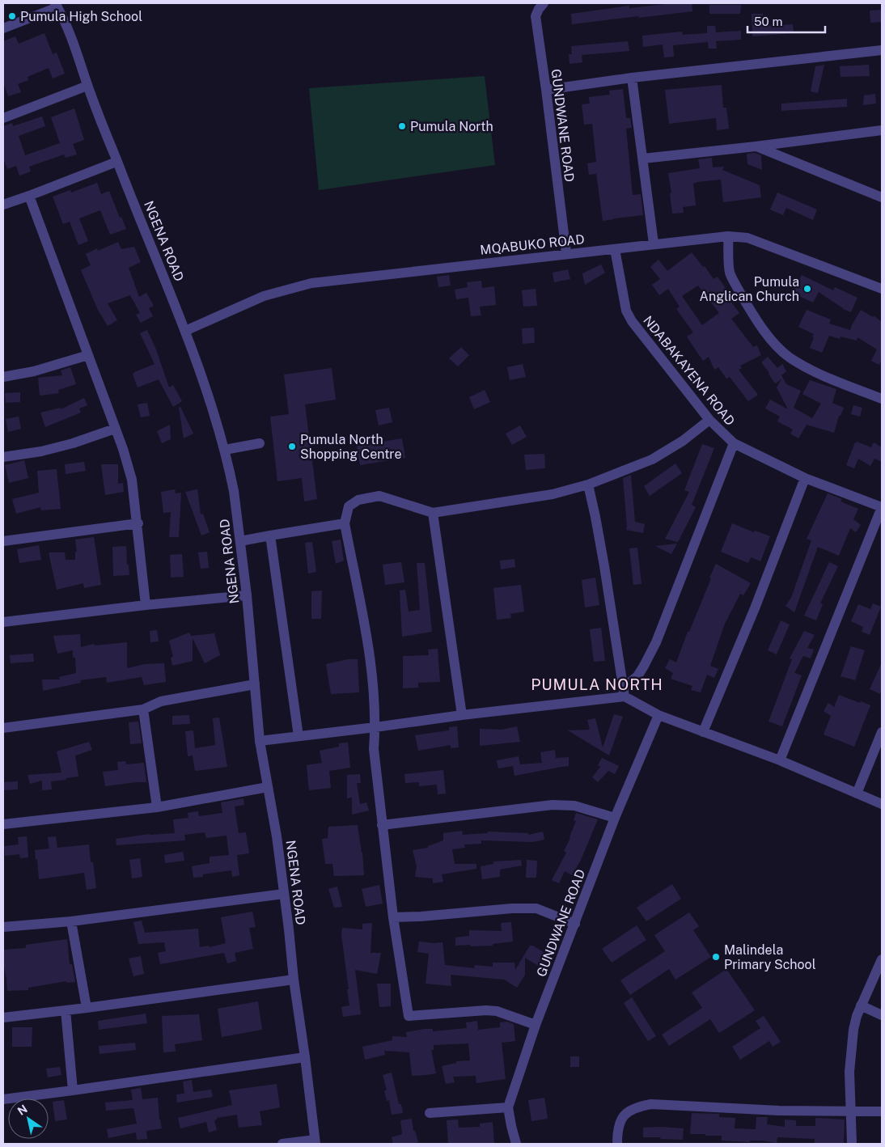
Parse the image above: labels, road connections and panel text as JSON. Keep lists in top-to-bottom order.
{
  "streets": {
    "street": [
      "GUNDWANE ROAD",
      "NGENA ROAD",
      "MQABUKO ROAD",
      "NDABAKAYENA ROAD"
    ]
  },
  "crossings": [
    ["GUNDWANE ROAD", "MQABUKO ROAD"],
    ["NGENA ROAD", "MQABUKO ROAD"],
    ["MQABUKO ROAD", "NDABAKAYENA ROAD"]
  ],
  "districts": ["PUMULA NORTH"],
  "places": [
    "Pumula High School",
    "Pumula North",
    "Pumula Anglican Church",
    "Pumula North Shopping Centre",
    "Malindela Primary School"
  ],
  "scale_bar": "50 m",
  "north": "top left"
}
